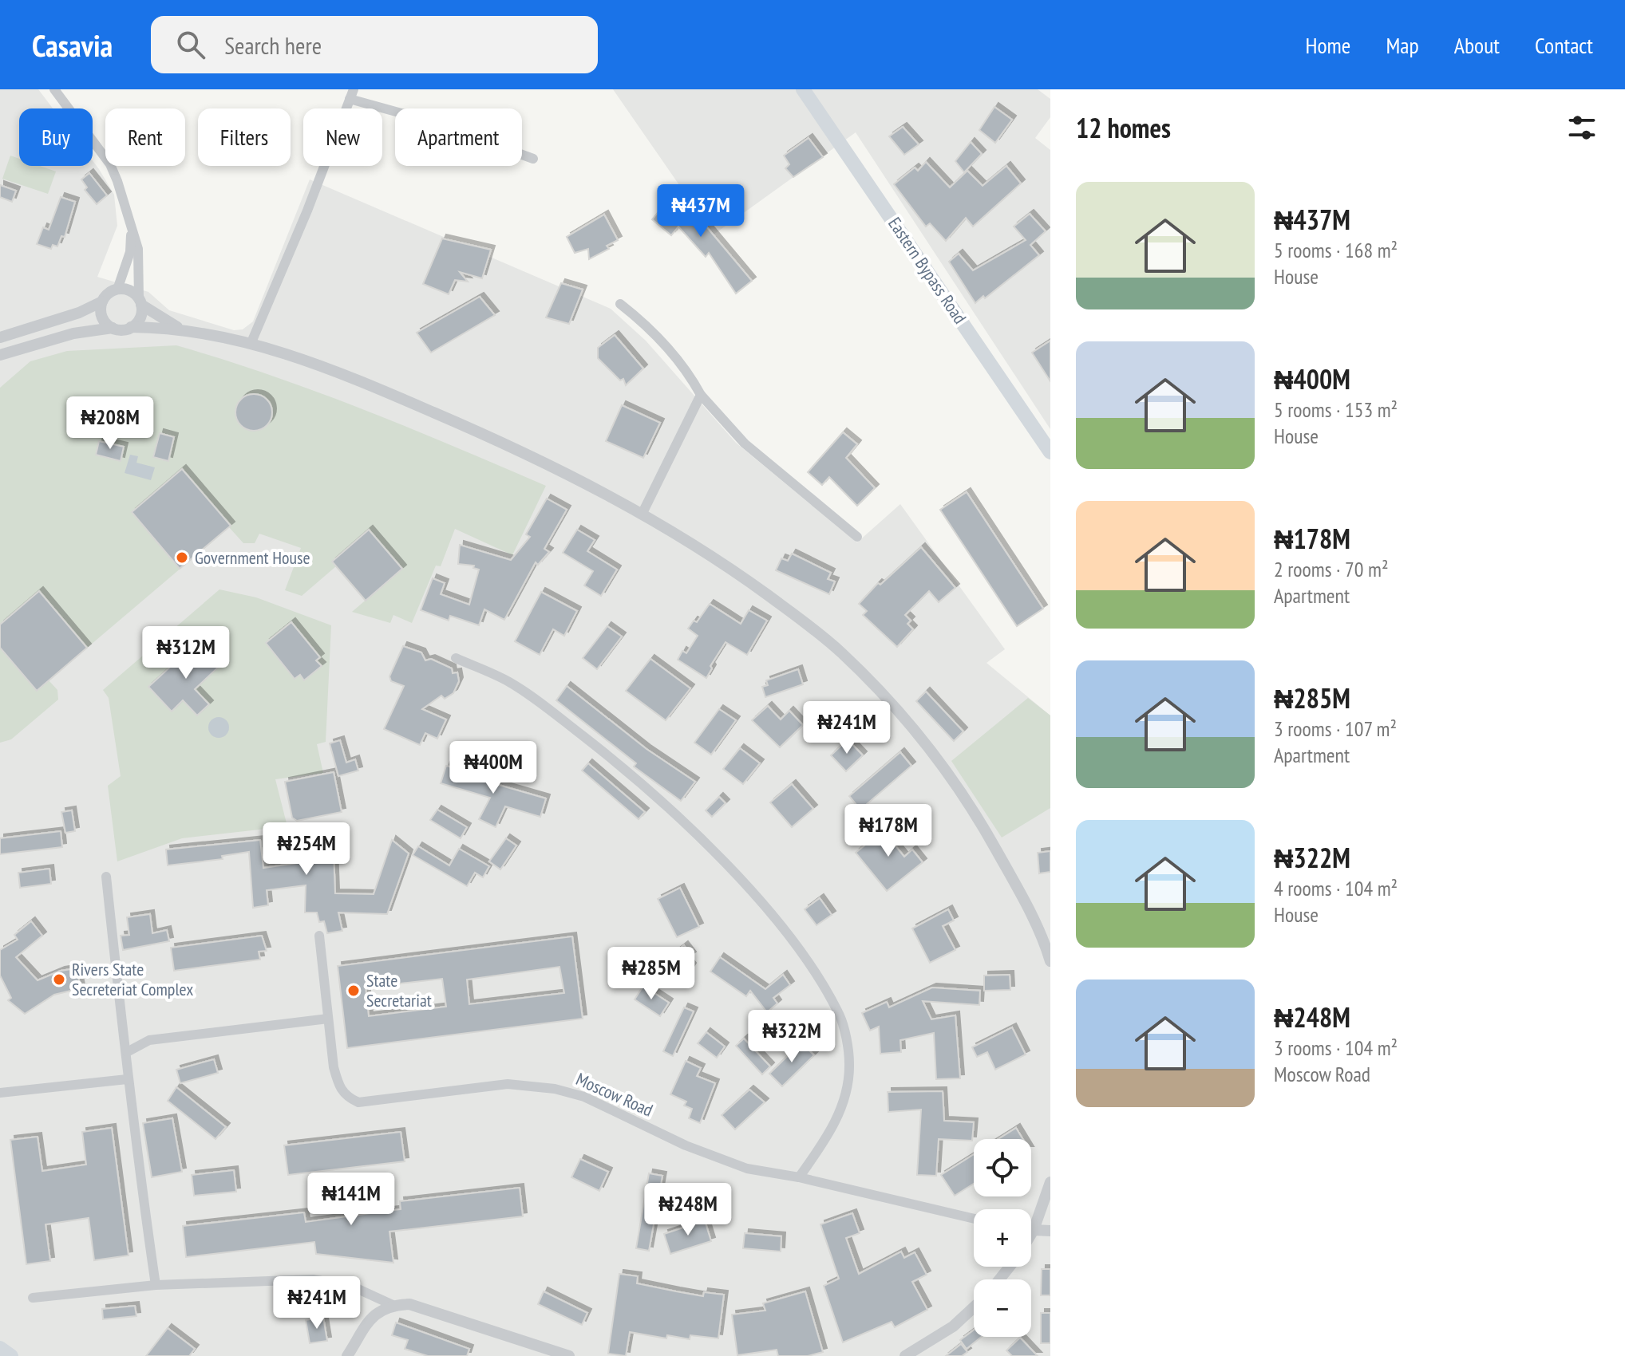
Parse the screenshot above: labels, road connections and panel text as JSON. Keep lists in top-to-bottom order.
{
  "streets": {
    "main road": ["Eastern Bypass Road"],
    "street": ["Moscow Road"]
  },
  "places": ["Government House", "Rivers State Secreteriat Complex", "State Secretariat"],
  "page": {
    "header": "Casavia",
    "search": "Search here",
    "nav": [
      "Home",
      "Map",
      "About",
      "Contact"
    ],
    "heading": "12 homes",
    "chip": [
      "Buy",
      "Rent",
      "Filters",
      "New",
      "Apartment"
    ],
    "list": [
      {
        "name": "₦437M",
        "note": "5 rooms · 168 m² · House"
      },
      {
        "name": "₦400M",
        "note": "5 rooms · 153 m² · House"
      },
      {
        "name": "₦178M",
        "note": "2 rooms · 70 m² · Apartment"
      },
      {
        "name": "₦285M",
        "note": "3 rooms · 107 m² · Apartment"
      },
      {
        "name": "₦322M",
        "note": "4 rooms · 104 m² · House"
      },
      {
        "name": "₦248M",
        "note": "3 rooms · 104 m² · Moscow Road"
      }
    ],
    "price": [
      "₦437M",
      "₦208M",
      "₦312M",
      "₦241M",
      "₦400M",
      "₦178M",
      "₦254M",
      "₦285M",
      "₦322M",
      "₦141M",
      "₦248M",
      "₦241M"
    ],
    "map_buttons": ["+", "−"]
  }
}
